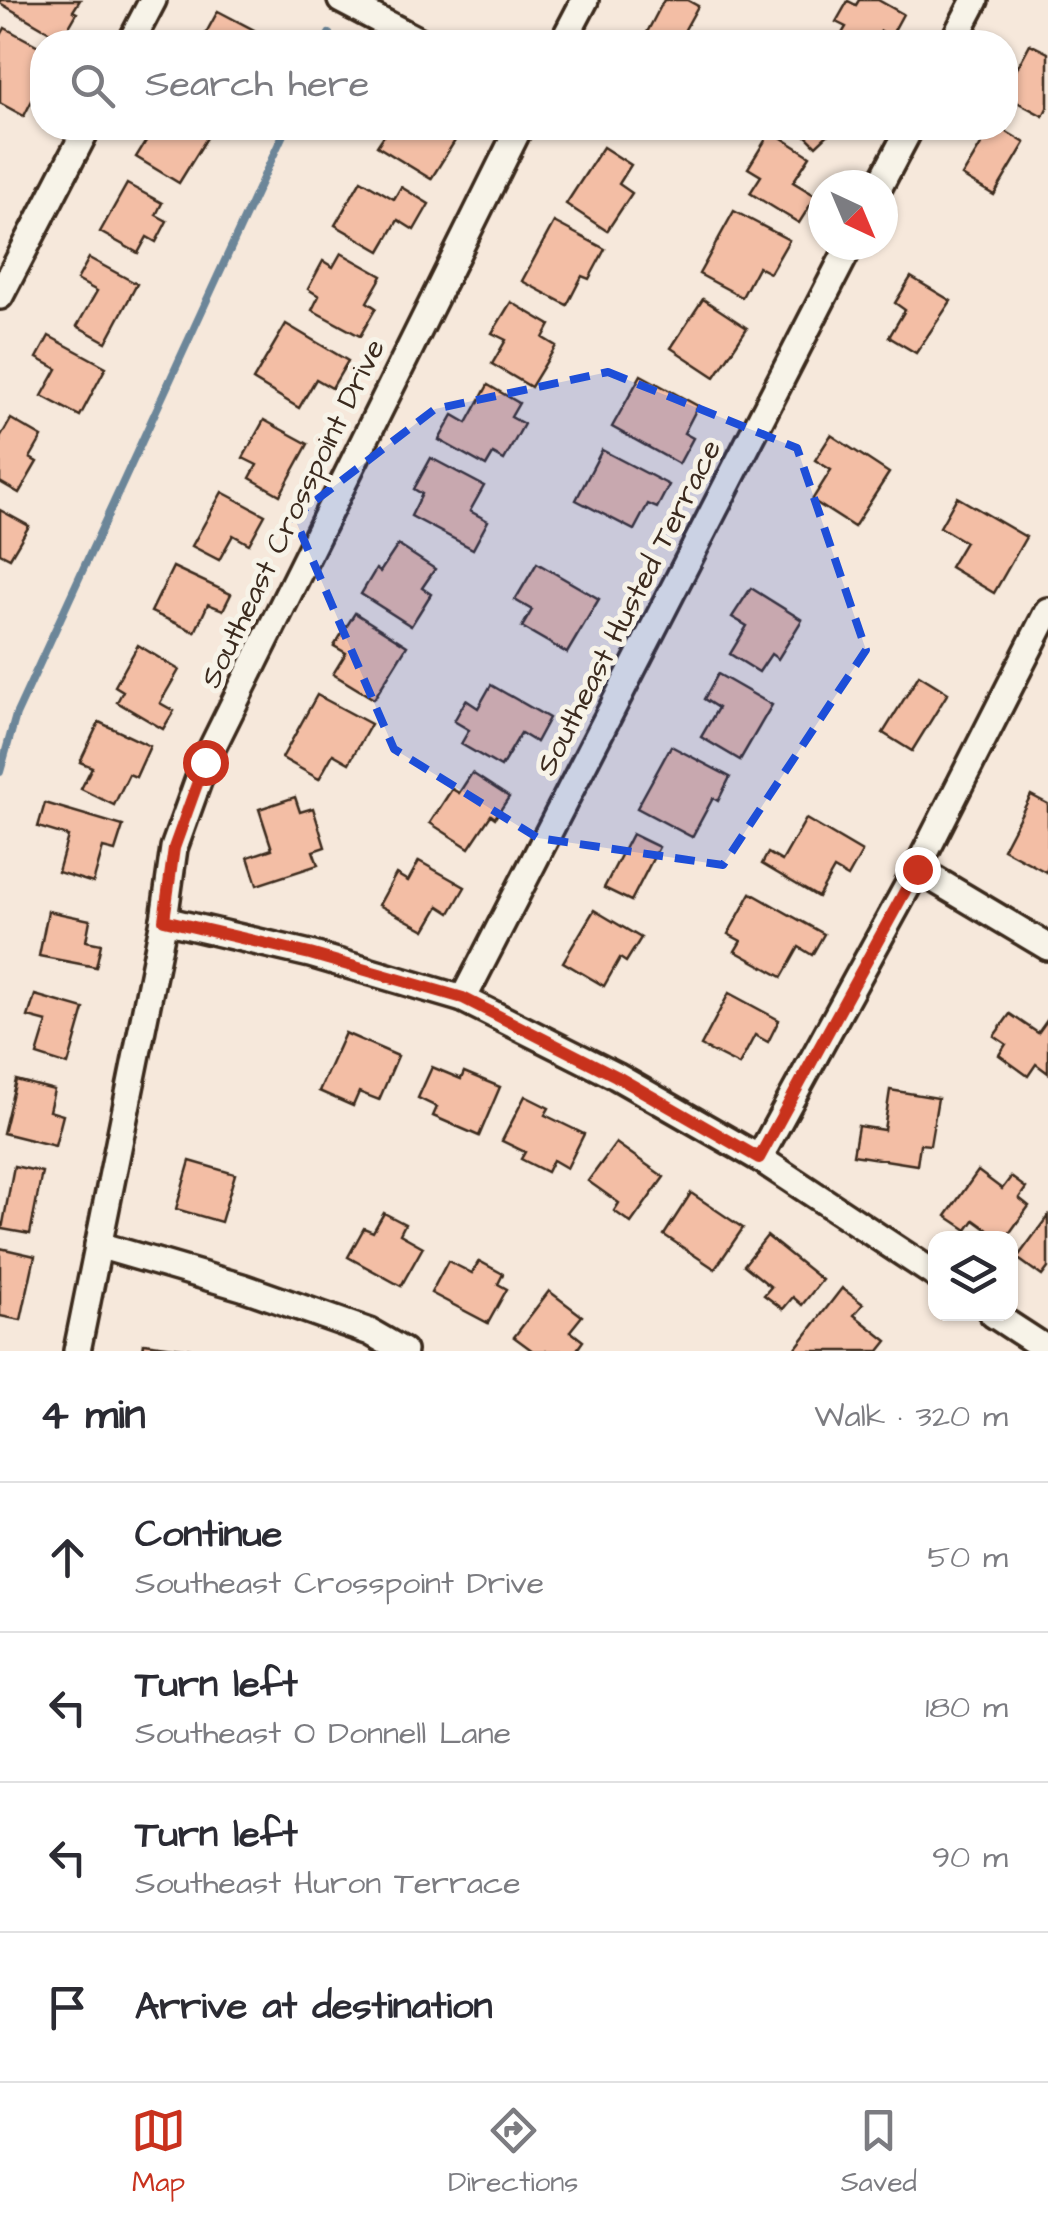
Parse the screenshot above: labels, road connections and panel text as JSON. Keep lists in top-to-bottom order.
{
  "streets": {
    "street": ["Southeast Crosspoint Drive", "Southeast Husted Terrace"]
  },
  "north": "bottom right",
  "page": {
    "search": "Search here",
    "heading": ["4 min", "Walk · 320 m"],
    "list": [
      ["Continue", "Southeast Crosspoint Drive", "50 m"],
      ["Turn left", "Southeast O Donnell Lane", "180 m"],
      ["Turn left", "Southeast Huron Terrace", "90 m"],
      "Arrive at destination"
    ],
    "nav": ["Map", "Directions", "Saved"]
  }
}
